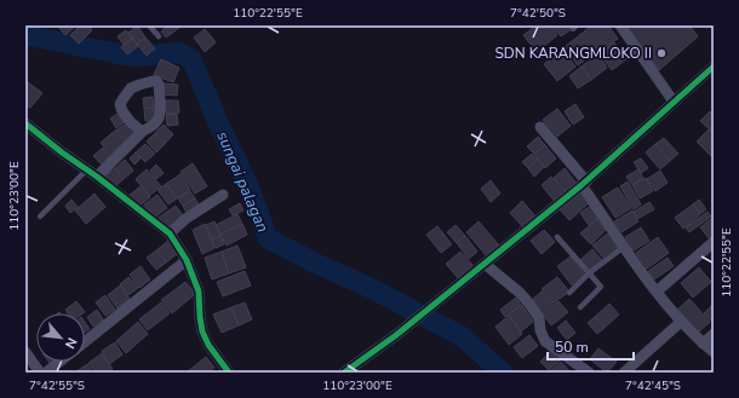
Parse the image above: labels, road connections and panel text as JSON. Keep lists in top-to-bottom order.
{
  "water": ["sungai palagan"],
  "places": ["SDN KARANGMLOKO II"],
  "scale_bar": "50 m",
  "north": "bottom right",
  "coordinates": [
    "110°22'55\"E",
    "7°42'50\"S",
    "110°23'00\"E",
    "7°42'55\"S",
    "7°42'45\"S"
  ]
}
